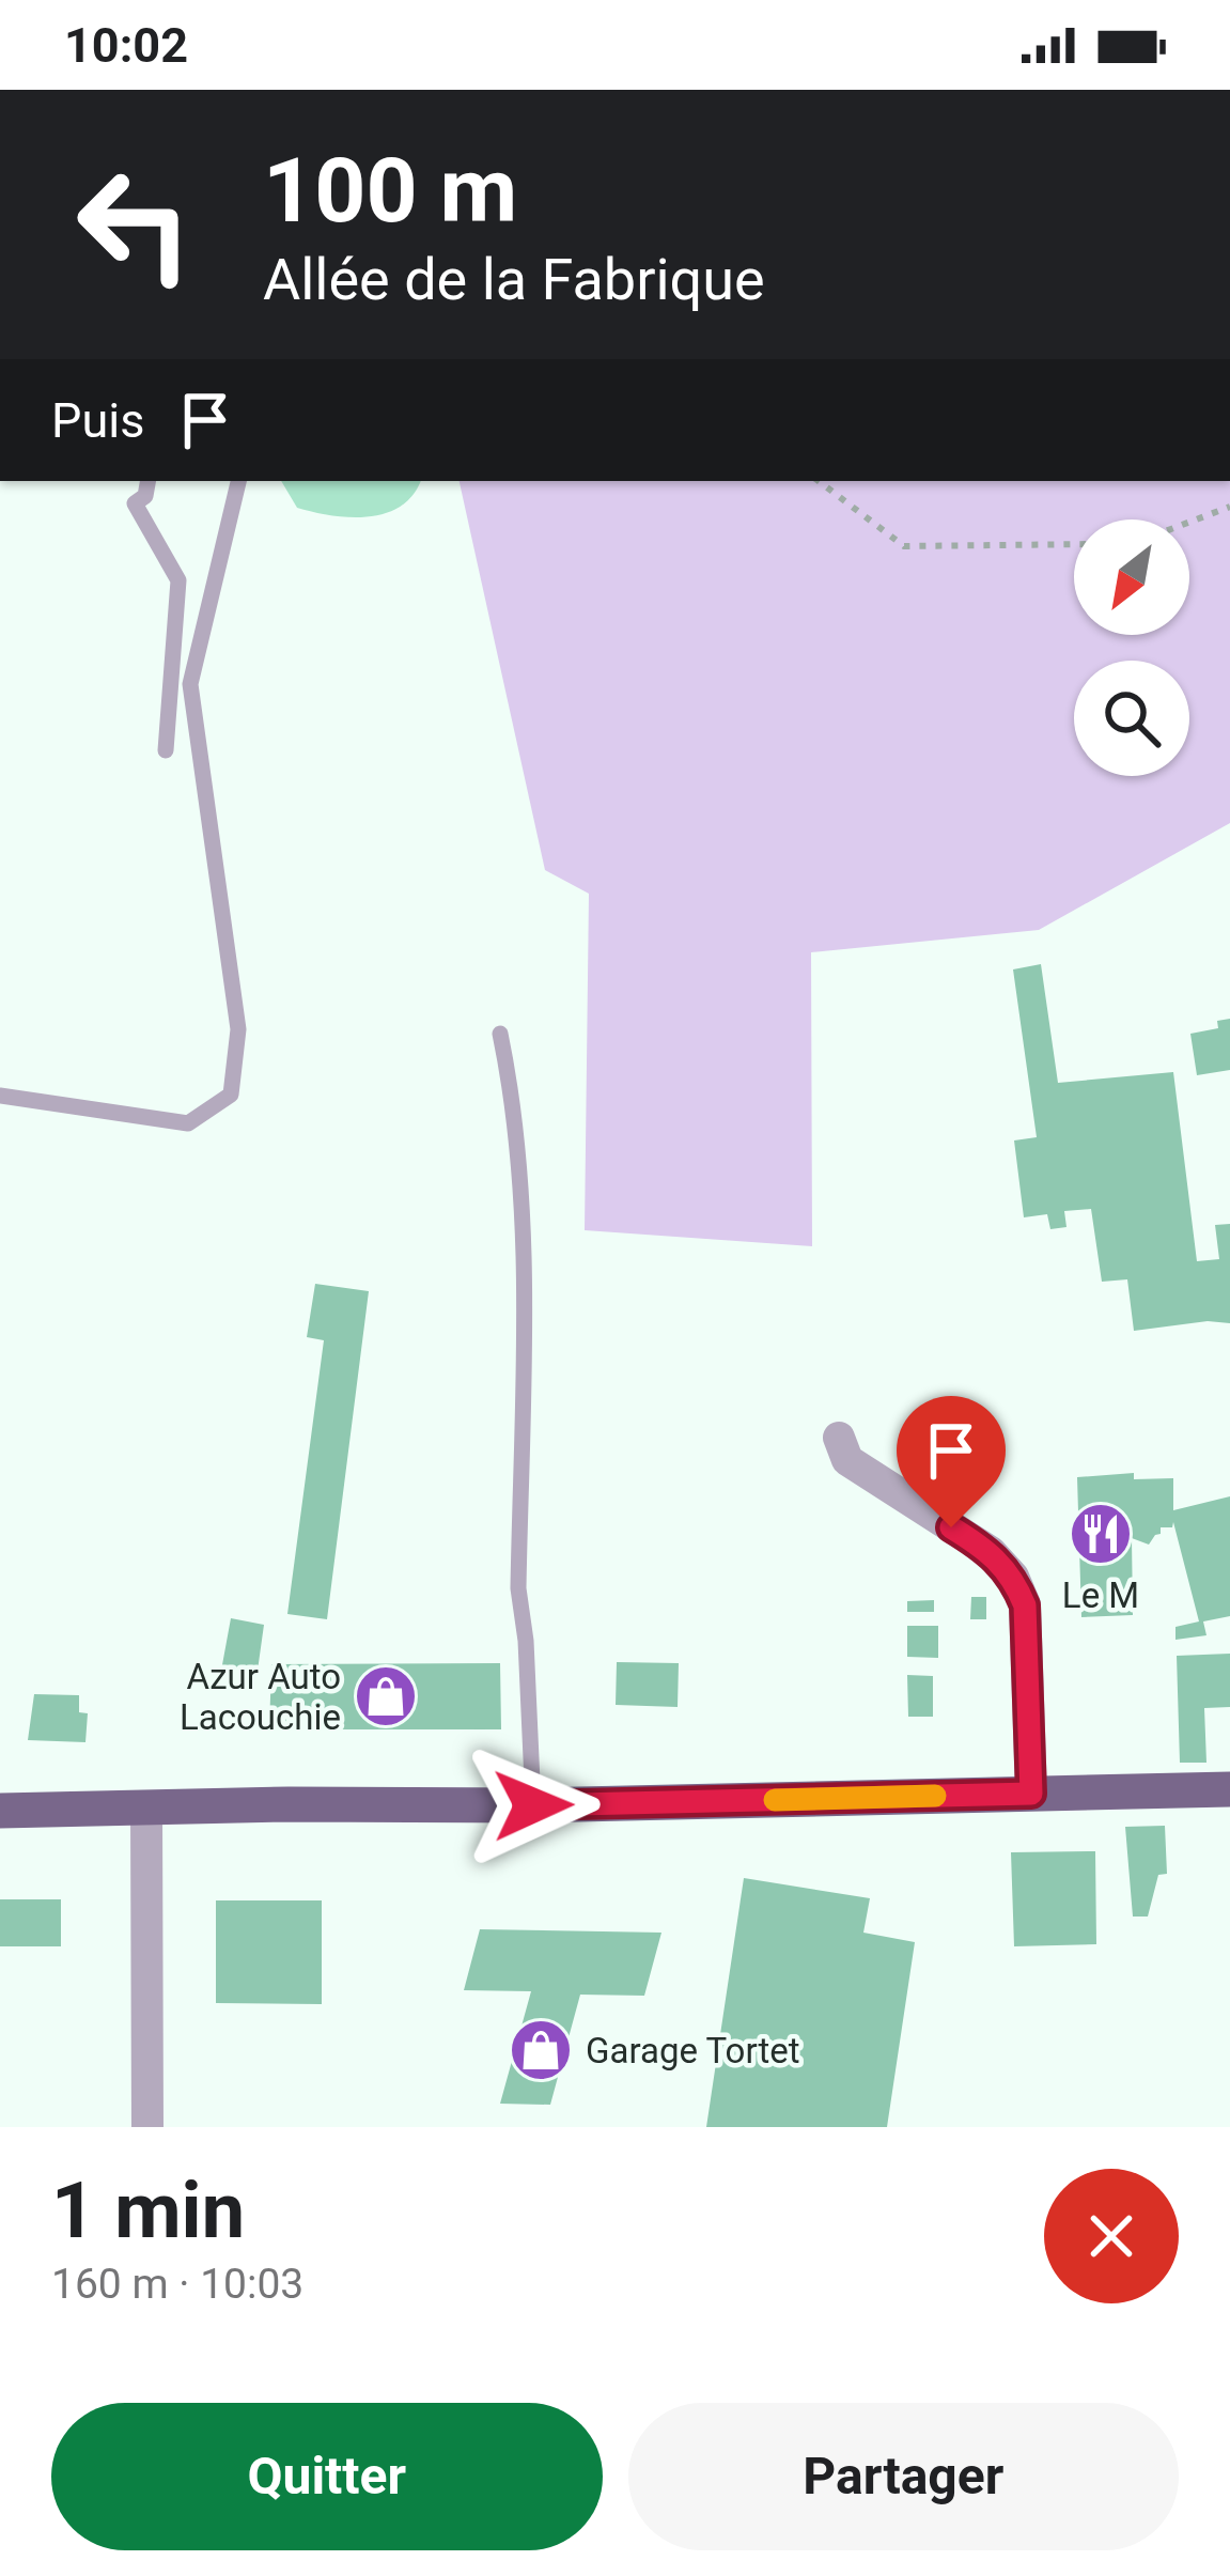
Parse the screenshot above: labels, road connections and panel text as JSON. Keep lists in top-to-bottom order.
{
  "places": {
    "restaurant": ["Le M"],
    "shop": ["Azur Auto Lacouchie", "Garage Tortet"]
  },
  "north": "bottom left",
  "page": {
    "status": "10:02",
    "turn": ["100 m", "Allée de la Fabrique"],
    "then": "Puis",
    "heading": ["1 min", "160 m · 10:03"],
    "buttons": ["Quitter", "Partager"]
  }
}
